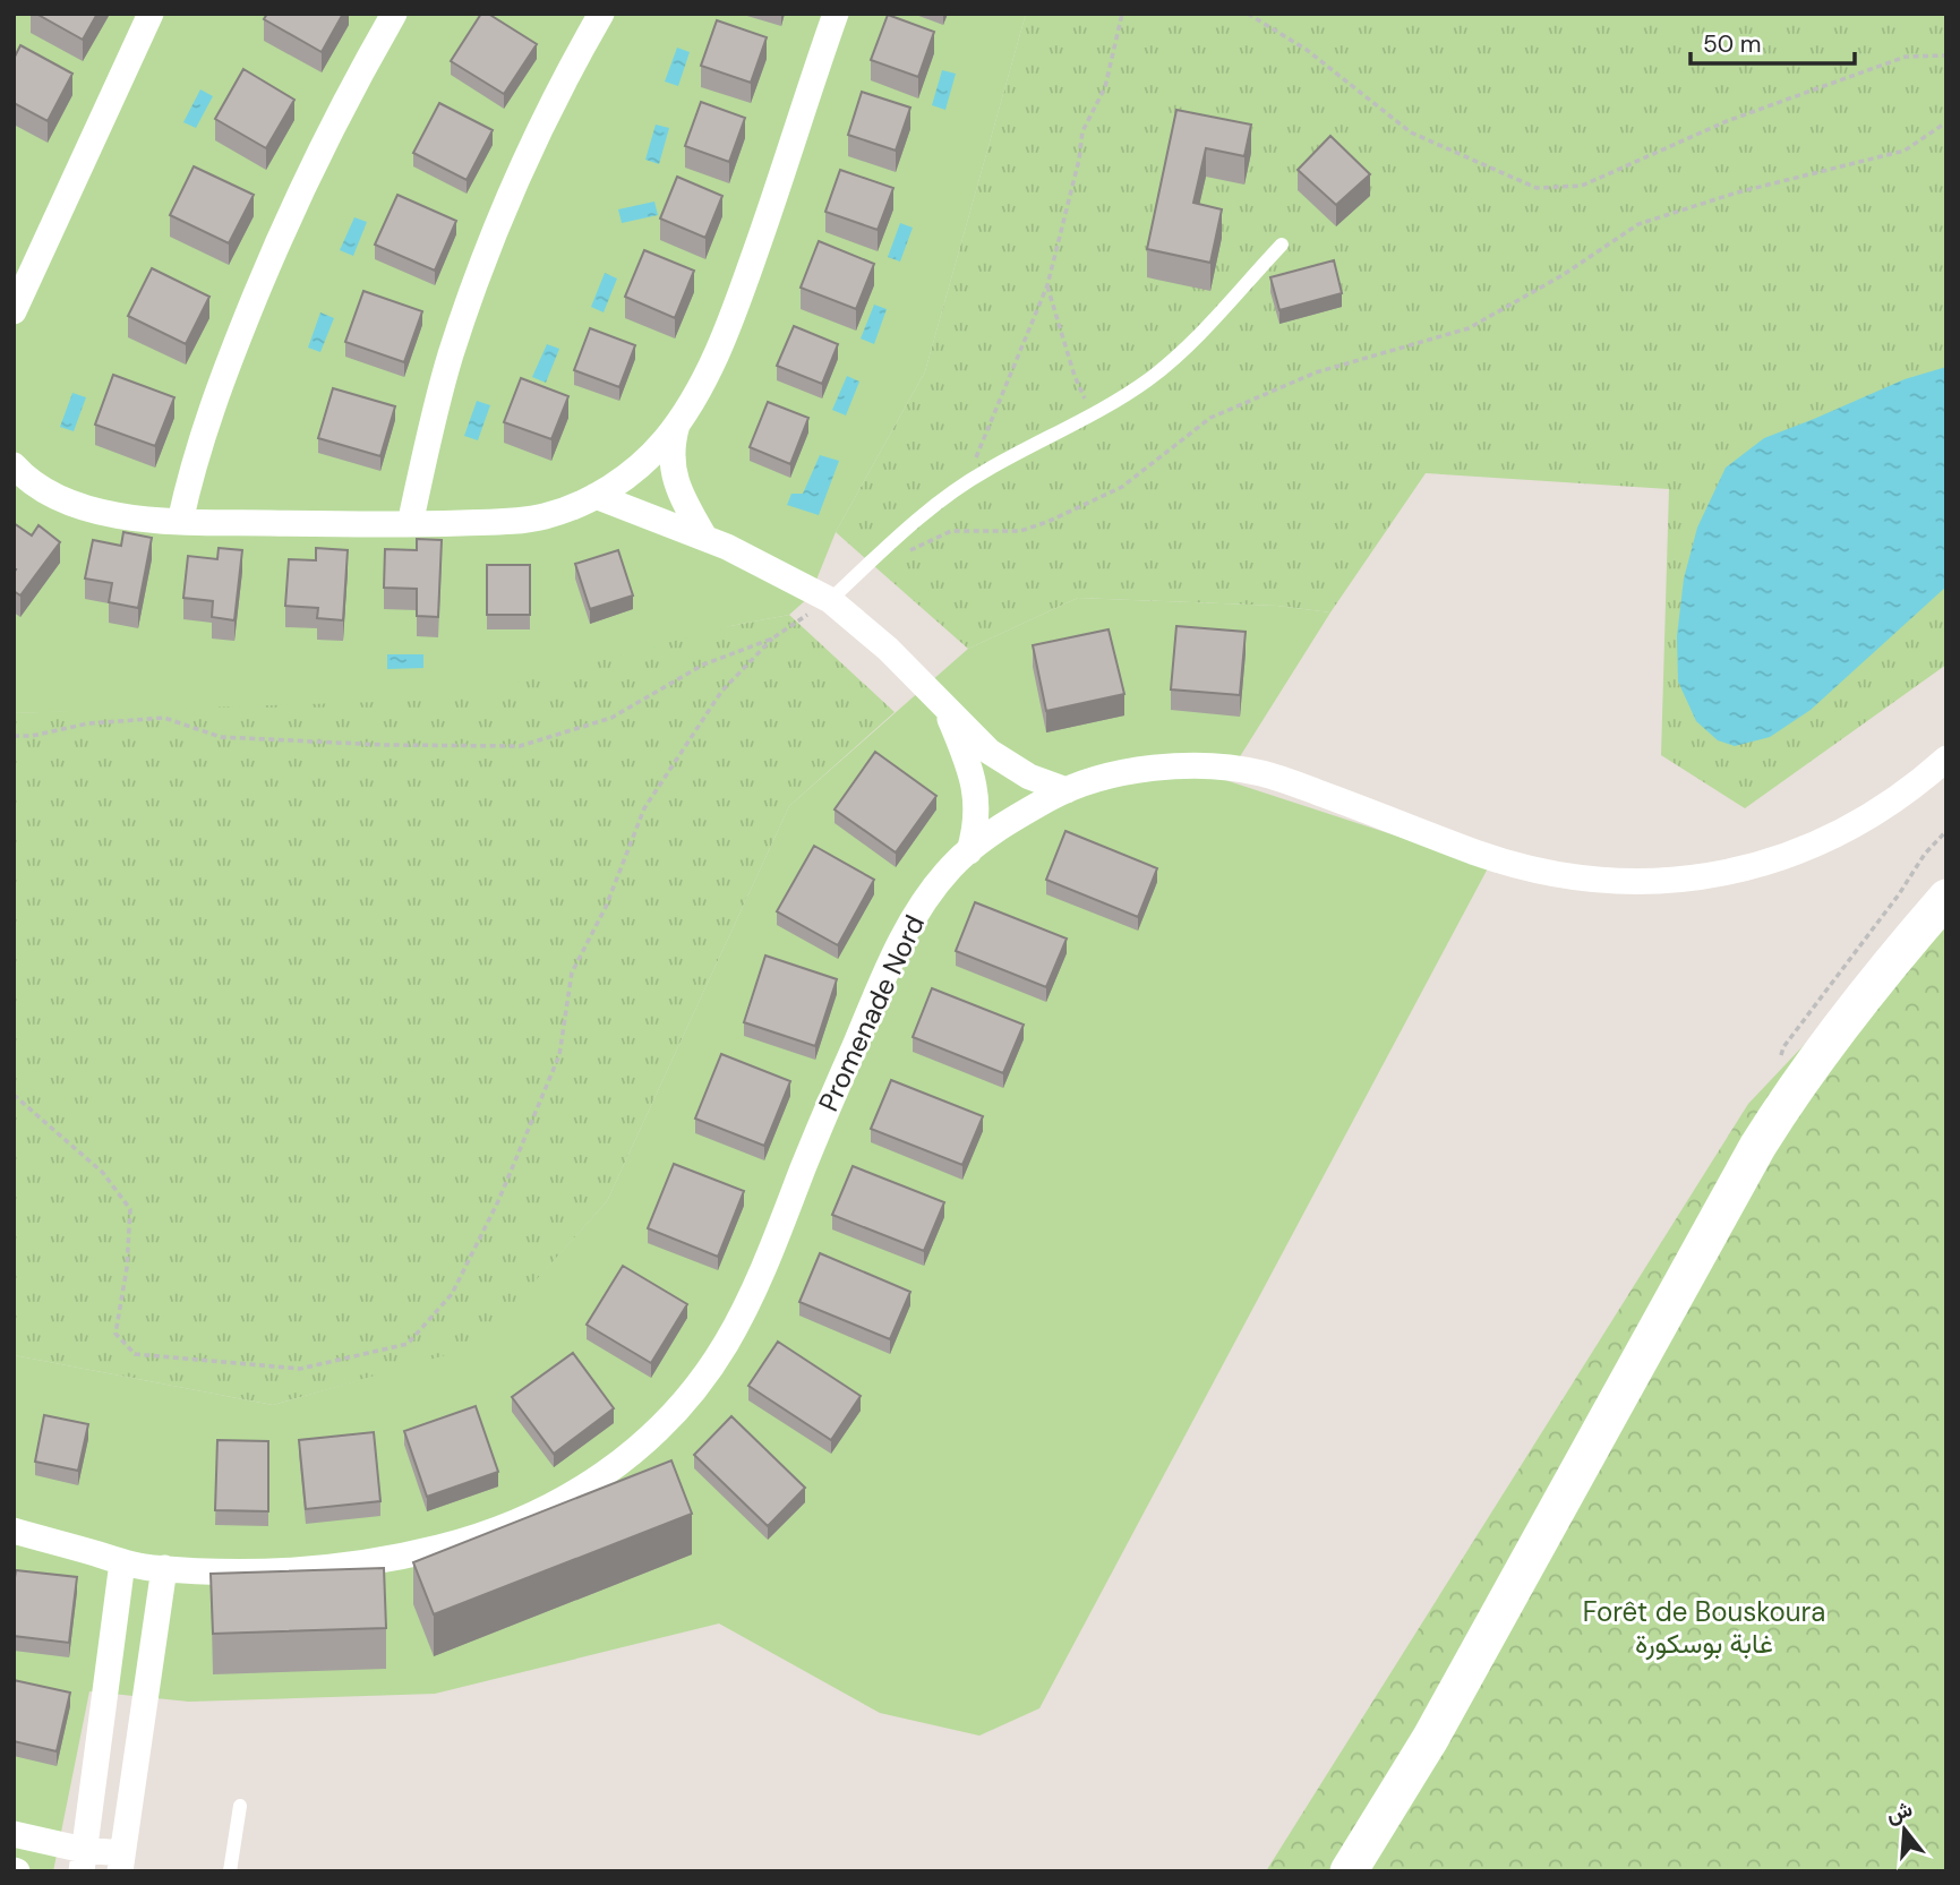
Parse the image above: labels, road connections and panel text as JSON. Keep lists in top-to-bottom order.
{
  "streets": {
    "street": ["Promenade Nord"]
  },
  "parks": ["Forêt de Bouskoura غابة بوسكورة"],
  "scale_bar": "50 m",
  "north": "top"
}
